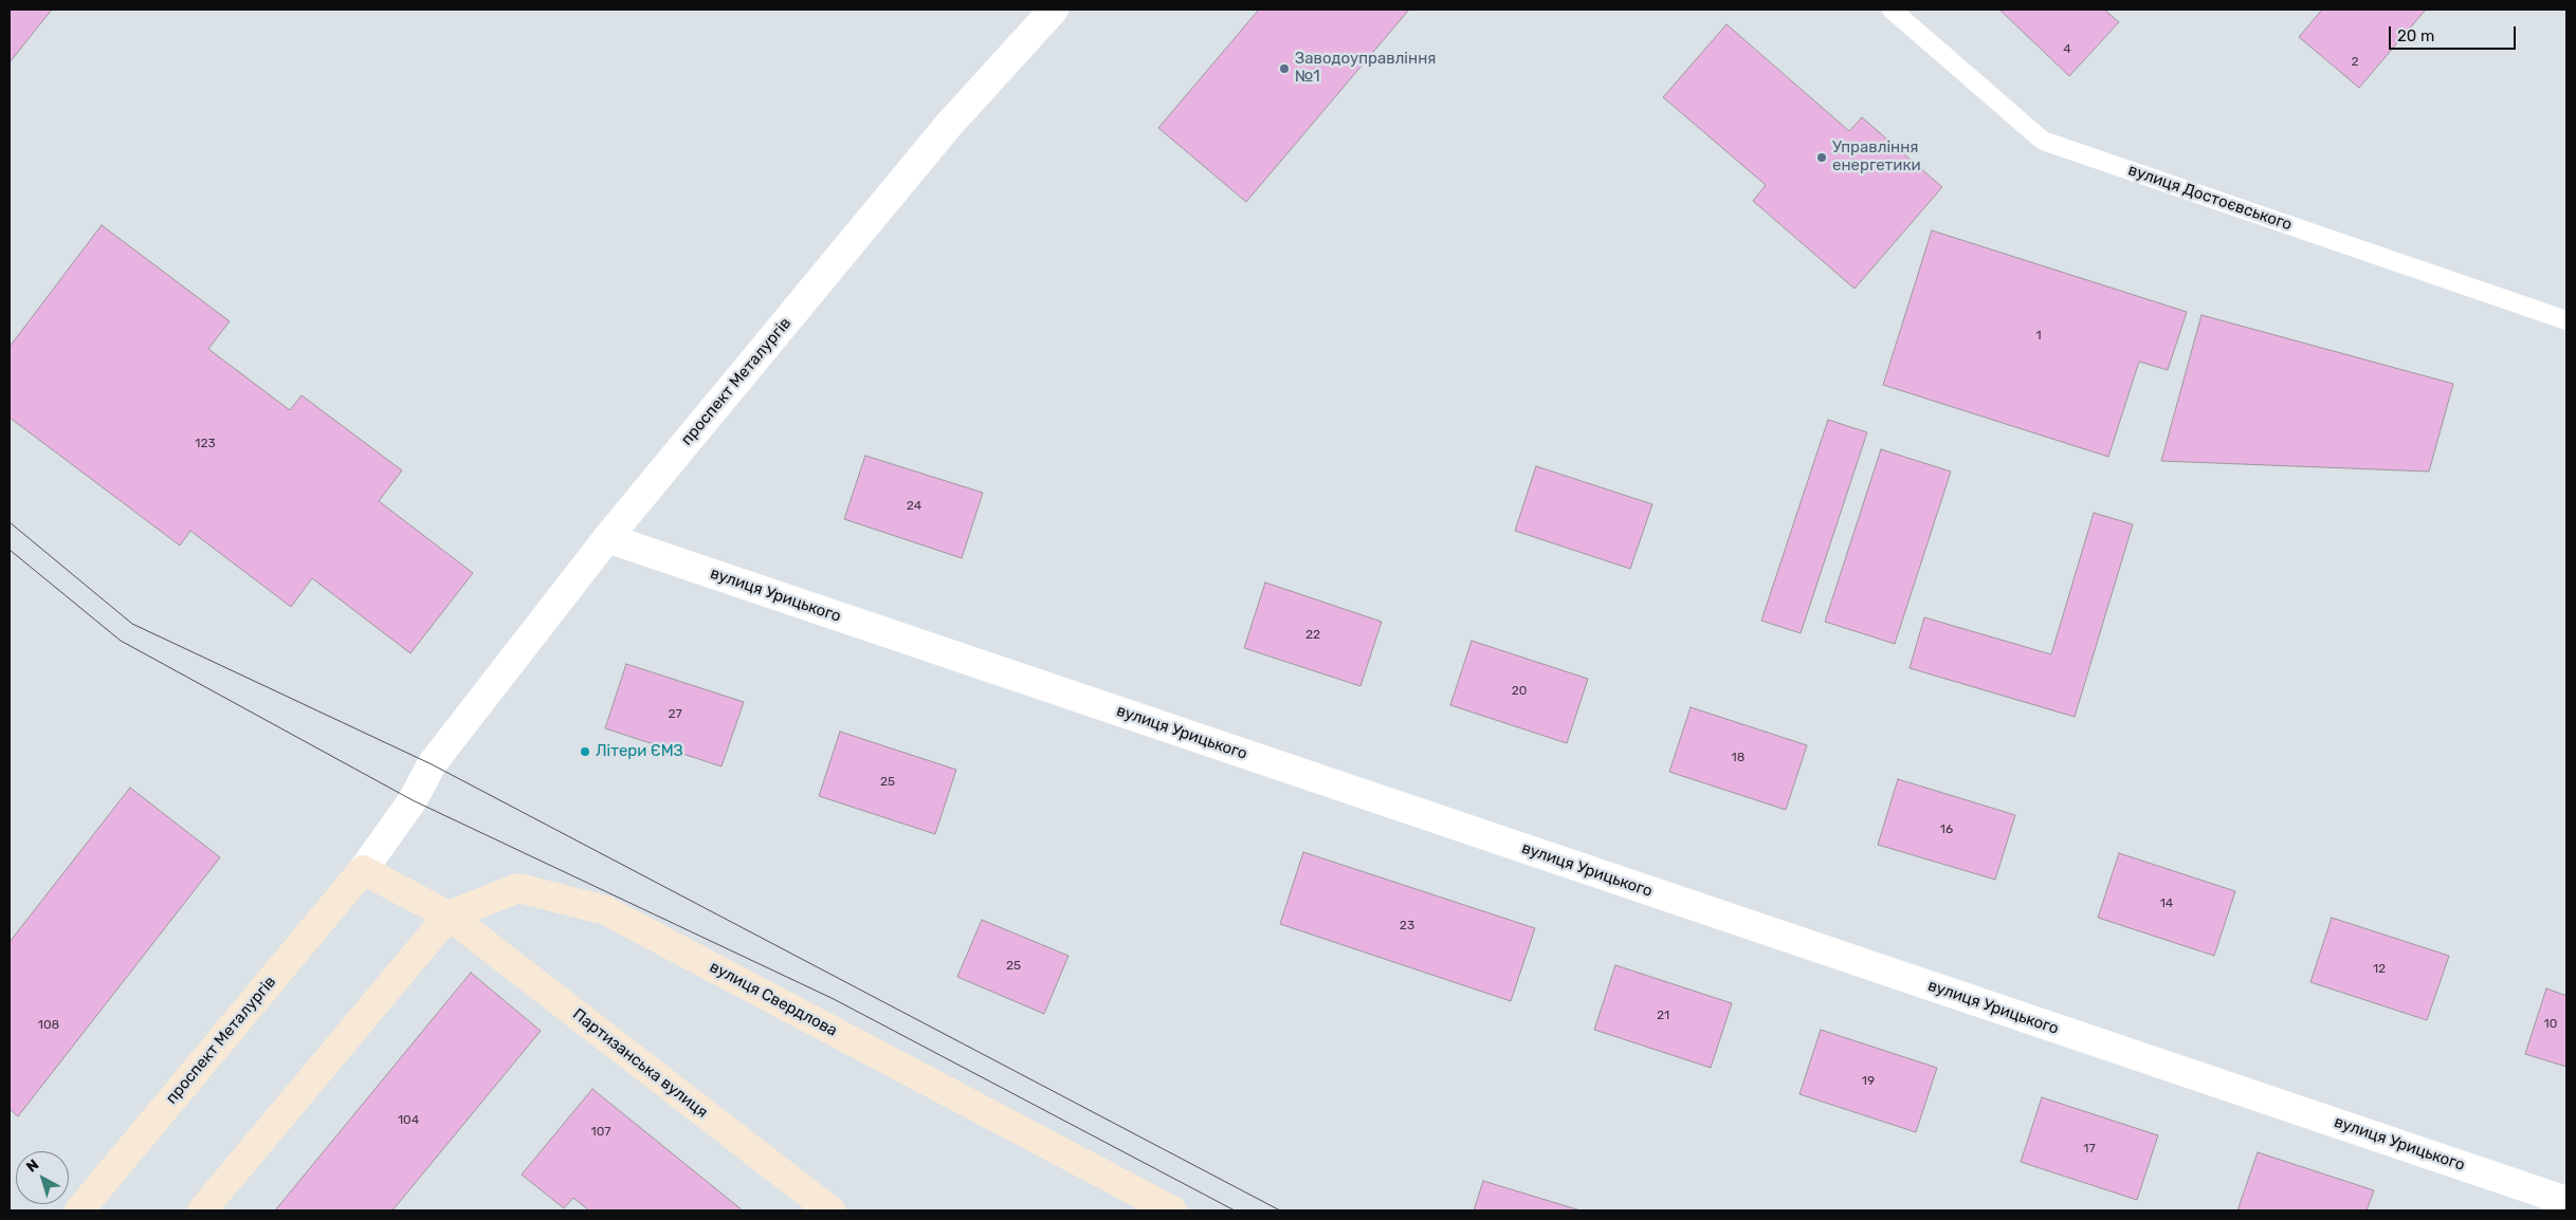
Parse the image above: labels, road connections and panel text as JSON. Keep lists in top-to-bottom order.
{
  "streets": {
    "street": [
      "проспект Металургів",
      "вулиця Урицького",
      "вулиця Свердлова",
      "Партизанська вулиця"
    ],
    "lane": ["вулиця Достоєвського"]
  },
  "crossings": [
    ["проспект Металургів", "вулиця Урицького"],
    ["вулиця Свердлова", "Партизанська вулиця"]
  ],
  "places": ["Заводоуправління №1", "Управління енергетики", "Літери ЄМЗ"],
  "house_numbers": [
    "4",
    "2",
    "1",
    "123",
    "24",
    "22",
    "20",
    "27",
    "18",
    "25",
    "16",
    "14",
    "23",
    "25",
    "12",
    "21",
    "10",
    "108",
    "19",
    "104",
    "107",
    "17"
  ],
  "scale_bar": "20 m",
  "north": "top left"
}
